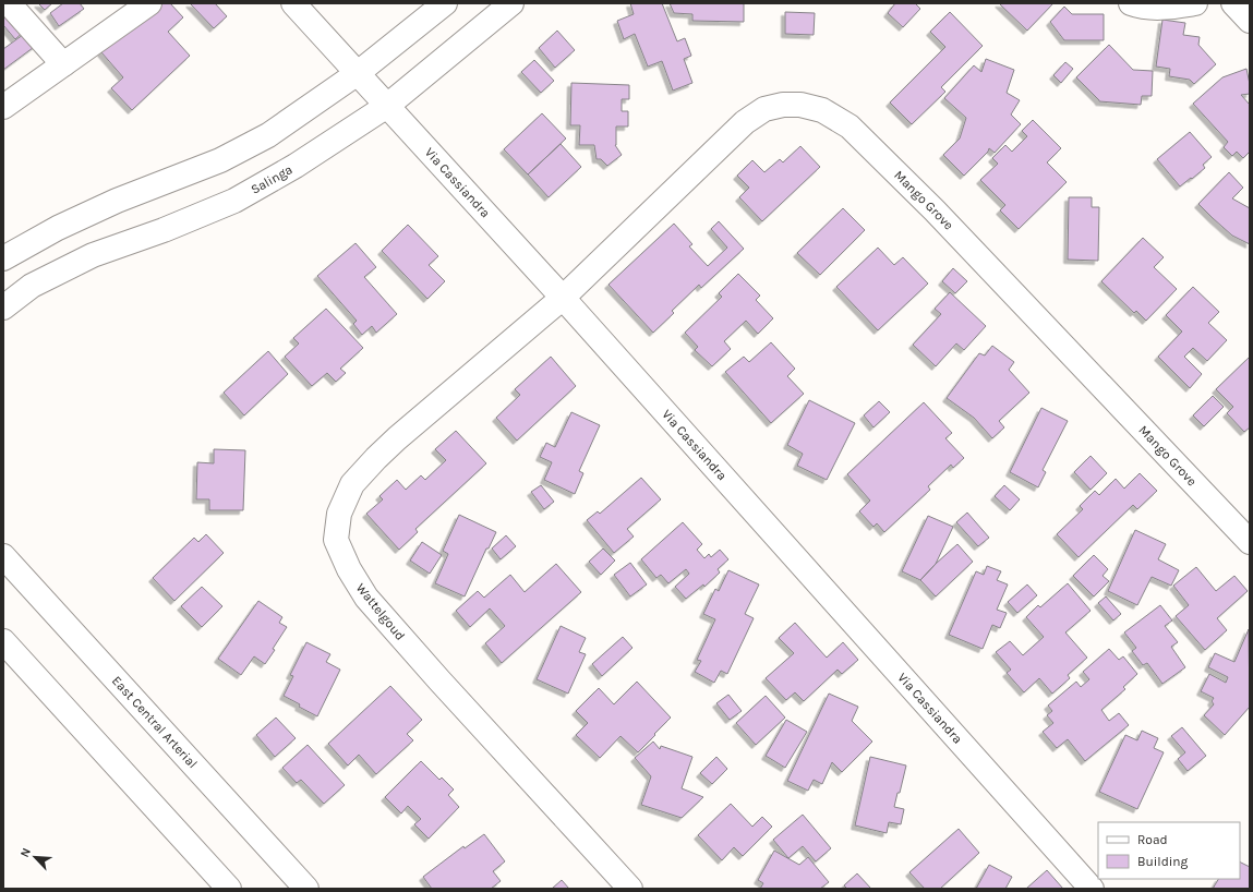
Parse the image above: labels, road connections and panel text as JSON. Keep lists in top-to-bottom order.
{
  "streets": {
    "street": [
      "Salinga",
      "Via Cassiandra",
      "Mango Grove",
      "Wattelgoud",
      "East Central Arterial"
    ]
  },
  "crossings": [
    ["Salinga", "Via Cassiandra"],
    ["Via Cassiandra", "Mango Grove"],
    ["Via Cassiandra", "Wattelgoud"],
    ["Mango Grove", "Wattelgoud"]
  ],
  "legend": ["Road", "Building"],
  "north": "top left"
}
